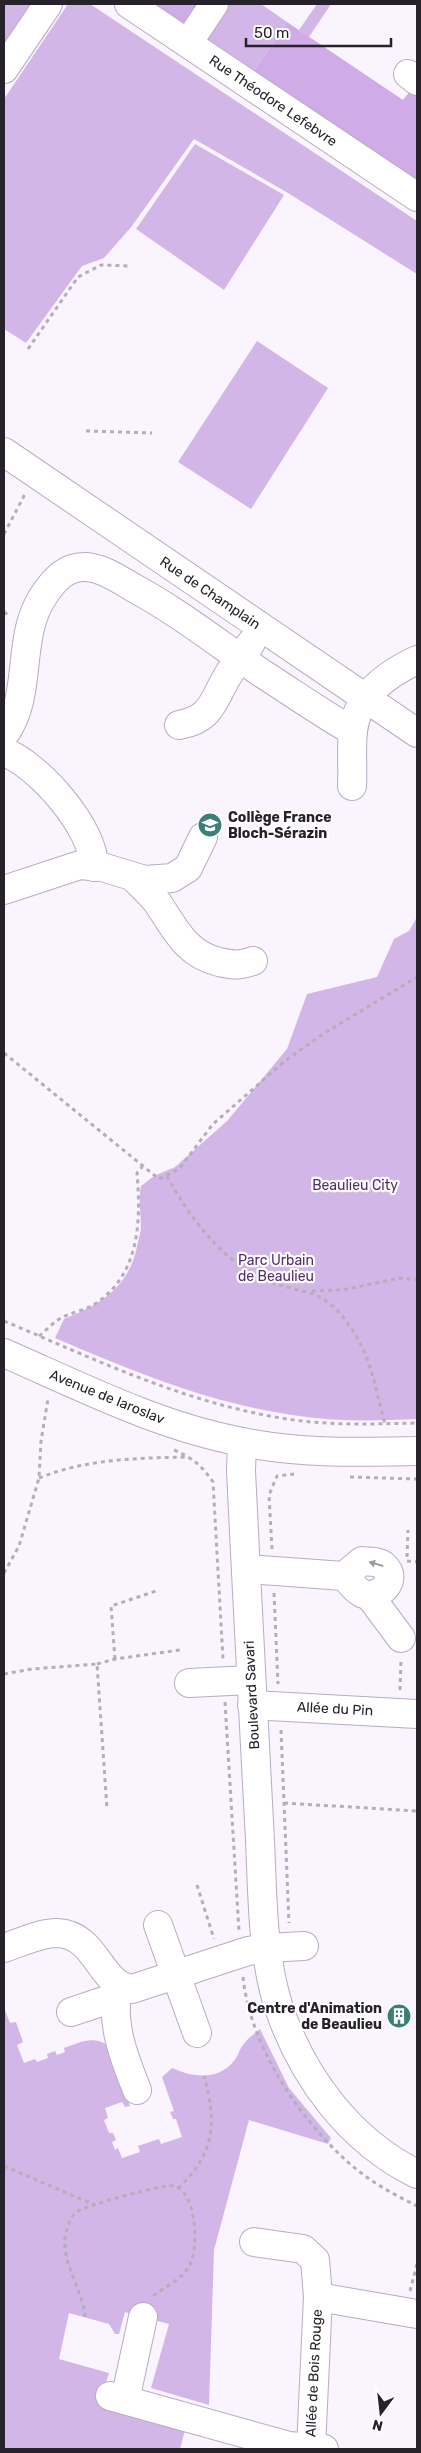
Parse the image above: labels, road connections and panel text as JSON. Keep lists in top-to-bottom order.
{
  "streets": {
    "street": [
      "Rue Théodore Lefebvre",
      "Rue de Champlain",
      "Avenue de Iaroslav",
      "Boulevard Savari",
      "Allée du Pin",
      "Allée de Bois Rouge"
    ]
  },
  "crossings": [
    ["Avenue de Iaroslav", "Boulevard Savari"],
    ["Boulevard Savari", "Allée du Pin"]
  ],
  "parks": ["Beaulieu City", "Parc Urbain de Beaulieu"],
  "places": {
    "school or university": ["Collège France Bloch-Sérazin"],
    "building": ["Centre d'Animation de Beaulieu"]
  },
  "scale_bar": "50 m",
  "north": "bottom"
}
